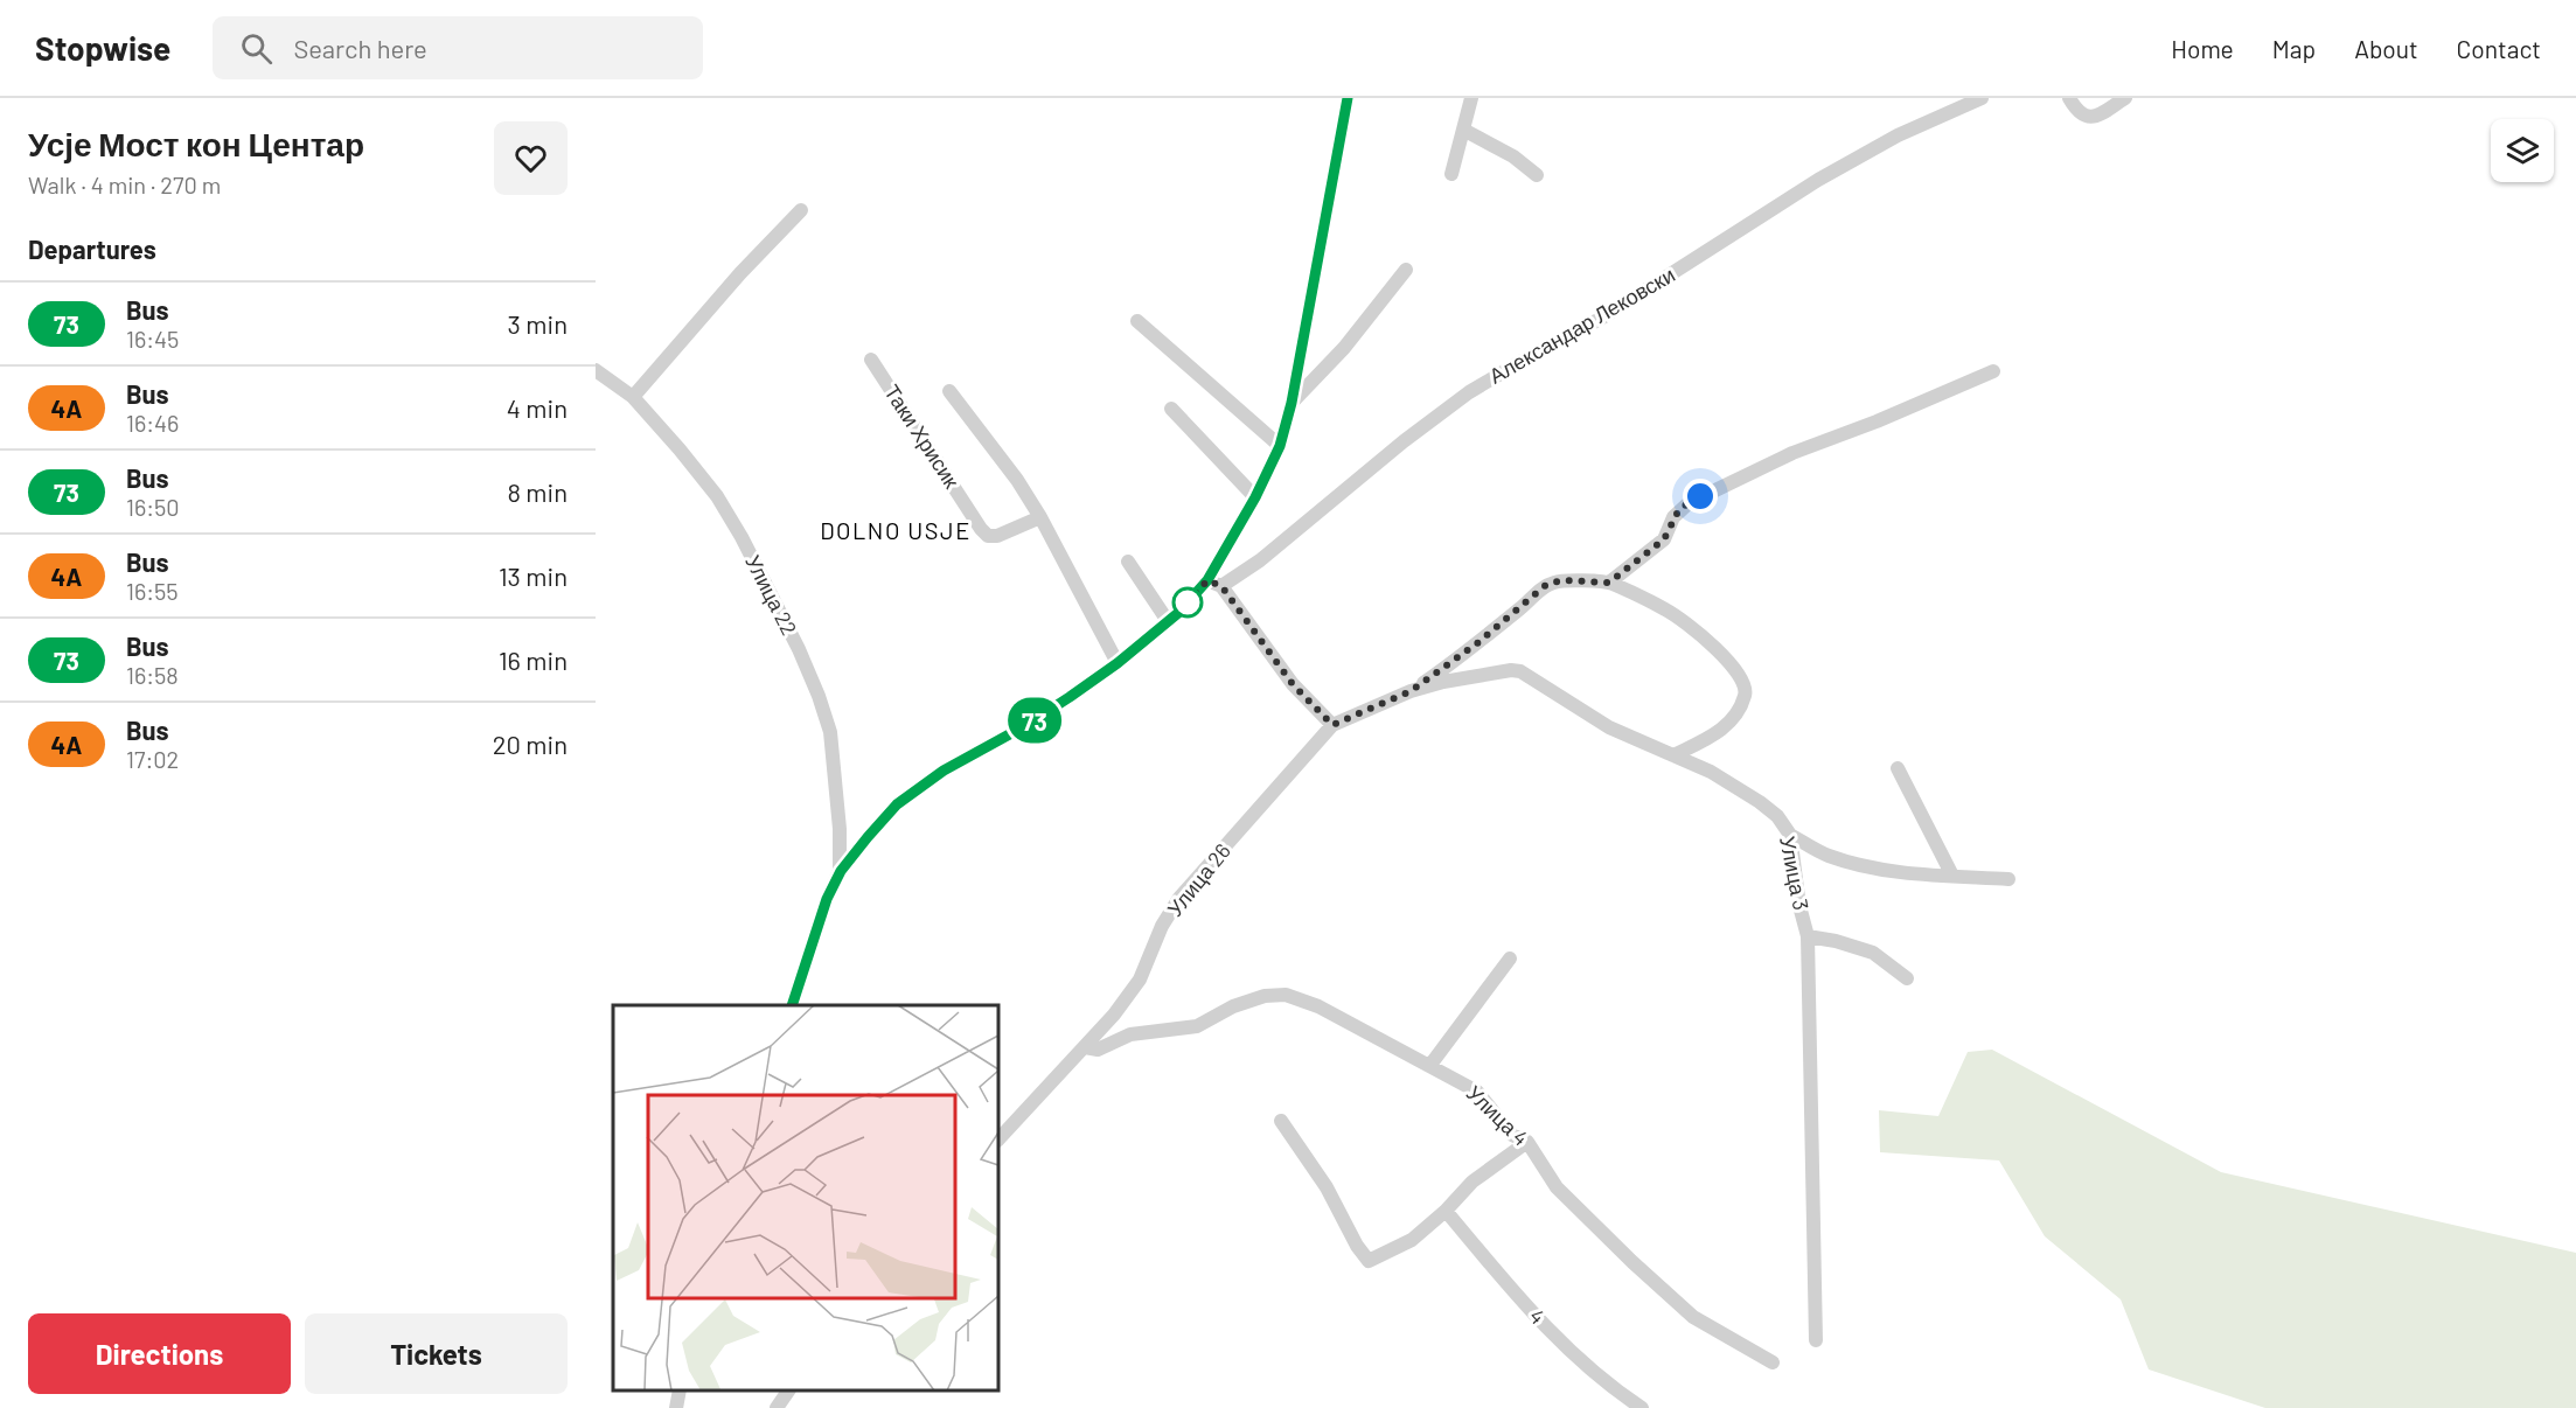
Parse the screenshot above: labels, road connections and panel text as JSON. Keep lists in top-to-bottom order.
{
  "streets": {
    "street": [
      "Александар Лековски",
      "Таки Хрисик",
      "Улица 22",
      "Улица 3",
      "Улица 26",
      "Улица 4",
      "4"
    ]
  },
  "crossings": [
    ["Улица 3", "Улица 26"],
    ["Улица 26", "Улица 4"]
  ],
  "districts": ["DOLNO USJE"],
  "lines": ["bus line 73"],
  "page": {
    "header": "Stopwise",
    "search": "Search here",
    "nav": [
      "Home",
      "Map",
      "About",
      "Contact"
    ],
    "heading": [
      ["Усје Мост кон Центар", "Walk · 4 min · 270 m"],
      "Departures"
    ],
    "on_map": "73",
    "list": [
      {
        "mark": "73",
        "name": "Bus",
        "note": "16:45",
        "value": "3 min"
      },
      {
        "mark": "4A",
        "name": "Bus",
        "note": "16:46",
        "value": "4 min"
      },
      {
        "mark": "73",
        "name": "Bus",
        "note": "16:50",
        "value": "8 min"
      },
      {
        "mark": "4A",
        "name": "Bus",
        "note": "16:55",
        "value": "13 min"
      },
      {
        "mark": "73",
        "name": "Bus",
        "note": "16:58",
        "value": "16 min"
      },
      {
        "mark": "4A",
        "name": "Bus",
        "note": "17:02",
        "value": "20 min"
      }
    ],
    "buttons": ["Directions", "Tickets"]
  }
}
